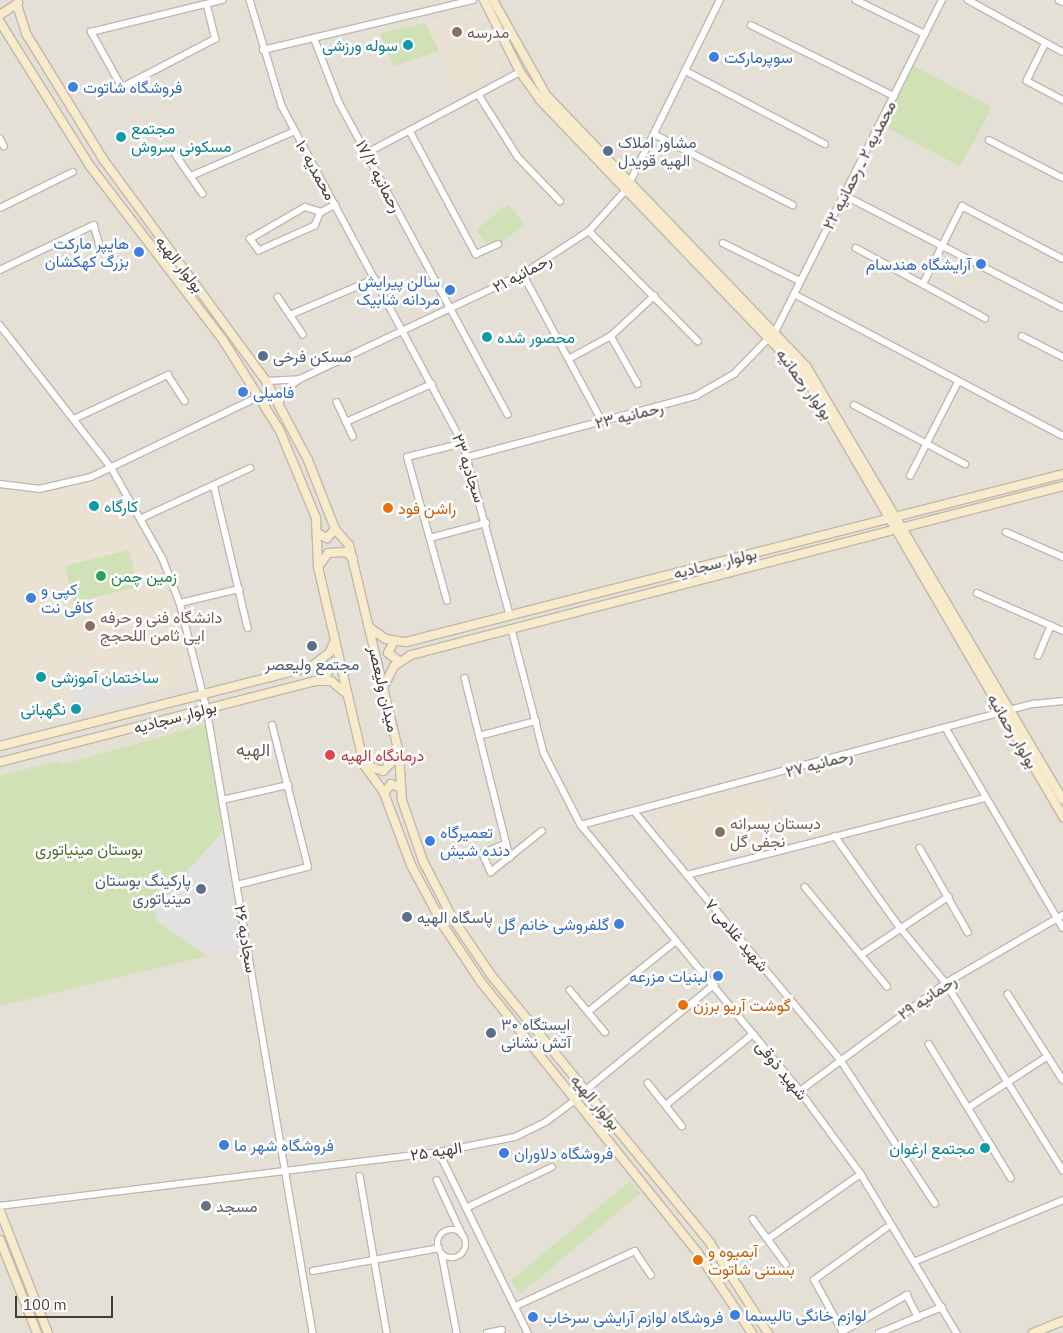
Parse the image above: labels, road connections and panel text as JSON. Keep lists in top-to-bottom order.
{
  "streets": {
    "main road": [
      "بولوار الهیه",
      "بولوار رحمانیه",
      "بولوار سجادیه",
      "میدان ولیعصر"
    ],
    "street": [
      "محمدیه ۲ ـ رحمانیه ۲۲",
      "محمدیه ۱۰",
      "رحمانیه ۱۷/۲",
      "رحمانیه ۲۱",
      "رحمانیه ۲۳",
      "سجادیه ۲۳",
      "رحمانیه ۲۷",
      "شهید غلامی ۷",
      "سجادیه ۲۶",
      "رحمانیه ۲۹",
      "شهید ذوقی",
      "الهیه ۲۵"
    ]
  },
  "crossings": [
    ["محمدیه ۲ ـ رحمانیه ۲۲", "بولوار رحمانیه"],
    ["محمدیه ۱۰", "رحمانیه ۲۱"],
    ["محمدیه ۱۰", "سجادیه ۲۳"],
    ["رحمانیه ۱۷/۲", "رحمانیه ۲۱"],
    ["بولوار الهیه", "میدان ولیعصر"],
    ["بولوار الهیه", "الهیه ۲۵"],
    ["رحمانیه ۲۱", "بولوار رحمانیه"],
    ["رحمانیه ۲۱", "سجادیه ۲۳"],
    ["بولوار رحمانیه", "رحمانیه ۲۳"],
    ["بولوار رحمانیه", "بولوار سجادیه"],
    ["بولوار رحمانیه", "رحمانیه ۲۷"],
    ["رحمانیه ۲۳", "سجادیه ۲۳"],
    ["سجادیه ۲۳", "بولوار سجادیه"],
    ["بولوار سجادیه", "سجادیه ۲۶"],
    ["بولوار سجادیه", "شهید ذوقی"],
    ["رحمانیه ۲۷", "شهید غلامی ۷"],
    ["رحمانیه ۲۷", "شهید ذوقی"],
    ["شهید غلامی ۷", "رحمانیه ۲۹"],
    ["سجادیه ۲۶", "الهیه ۲۵"],
    ["رحمانیه ۲۹", "شهید ذوقی"]
  ],
  "districts": ["الهیه"],
  "parks": ["بوستان مینیاتوری"],
  "places": [
    "مدرسه",
    "سوله ورزشی",
    "سوپرمارکت",
    "فروشگاه شاتوت",
    "مجتمع مسکونی سروش",
    "مشاور املاک الهیه قویدل",
    "هایپر مارکت بزرگ کهکشان",
    "آرایشگاه هندسام",
    "سالن پیرایش مردانه شابیک",
    "محصور شده",
    "مسکن فرخی",
    "فامیلی",
    "کارگاه",
    "راشن فود",
    "زمین چمن",
    "کپی و کافی نت",
    "دانشگاه فنی و حرفه ایی ثامن اللحجج",
    "مجتمع ولیعصر",
    "ساختمان آموزشی",
    "نگهبانی",
    "درمانگاه الهیه",
    "دبستان پسرانه نجفی گل",
    "تعمیرگاه دنده شیش",
    "پارکینگ بوستان مینیاتوری",
    "پاسگاه الهیه",
    "گلفروشی خانم گل",
    "لبنیات مزرعه",
    "گوشت آریو برزن",
    "ایستگاه ۳۰ آتش نشانی",
    "فروشگاه شهر ما",
    "مجتمع ارغوان",
    "فروشگاه دلاوران",
    "مسجد",
    "آبمیوه و بستنی شاتوت",
    "لوازم خانگی تالیسما",
    "فروشگاه لوازم آرایشی سرخاب"
  ],
  "scale_bar": "100 m"
}
